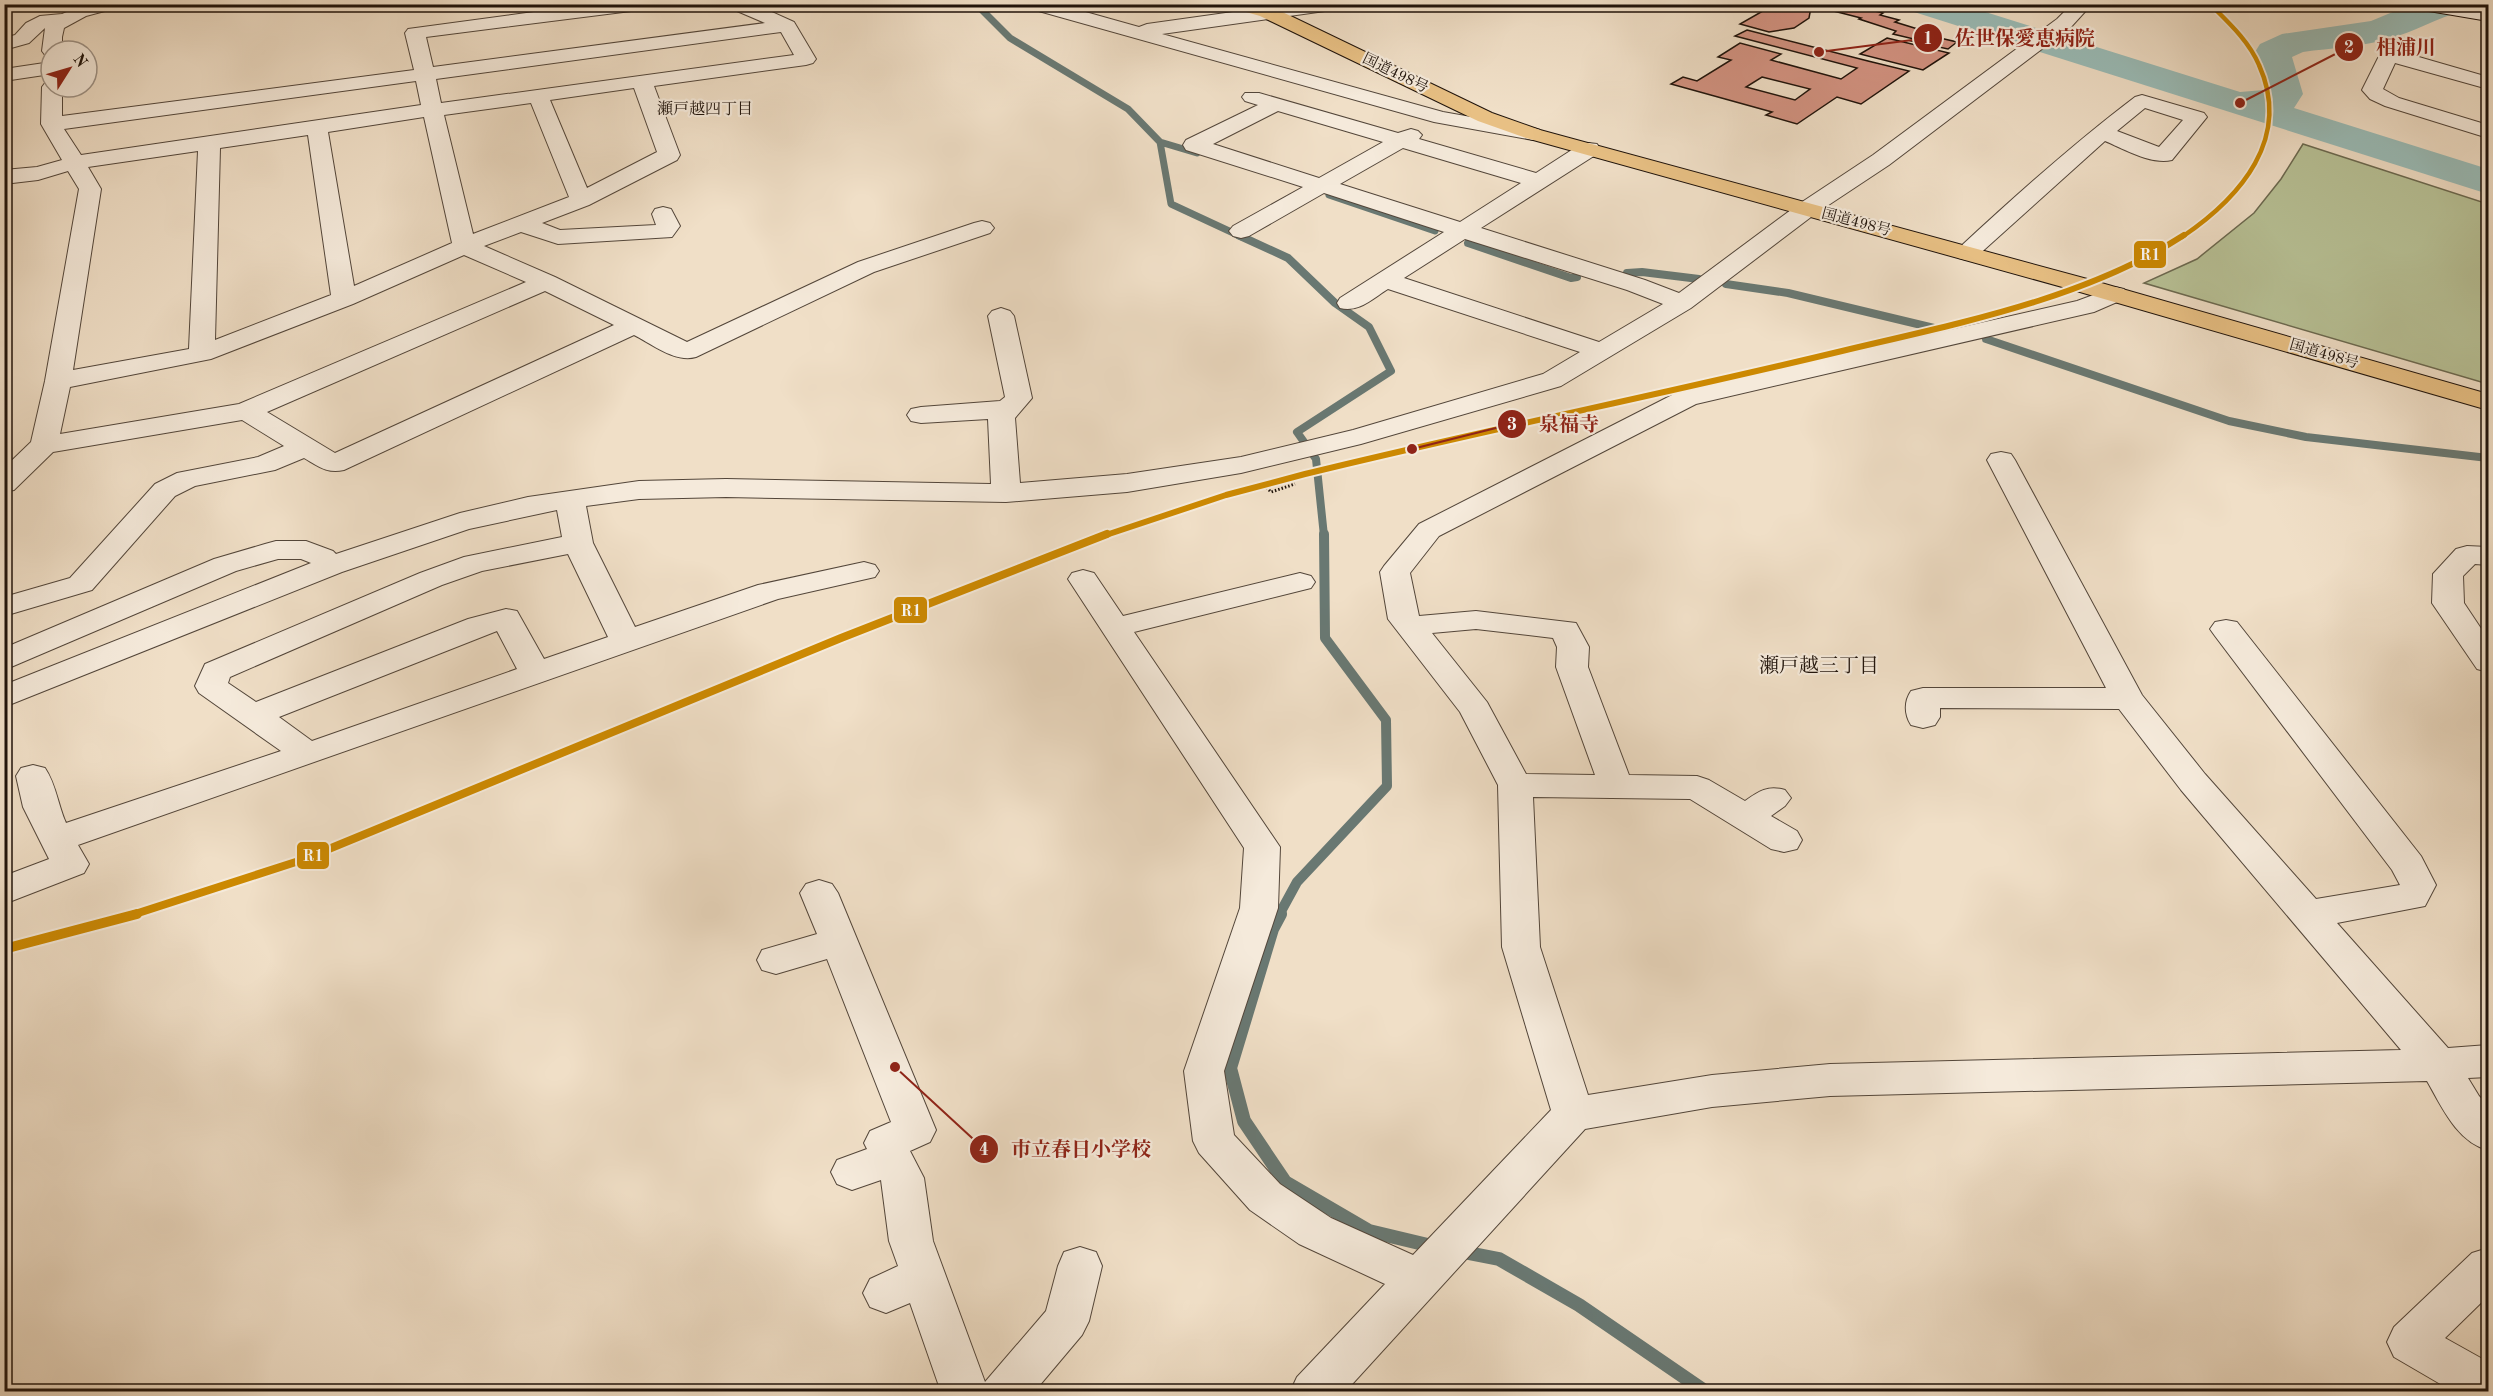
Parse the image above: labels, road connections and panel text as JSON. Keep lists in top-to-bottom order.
{
  "streets": {
    "highway": ["国道498号"]
  },
  "districts": ["瀬戸越四丁目", "瀬戸越三丁目"],
  "places": [
    "佐世保愛恵病院",
    "相浦川",
    "泉福寺",
    "市立春日小学校"
  ],
  "lines": ["transit line R1"],
  "north": "top right"
}
